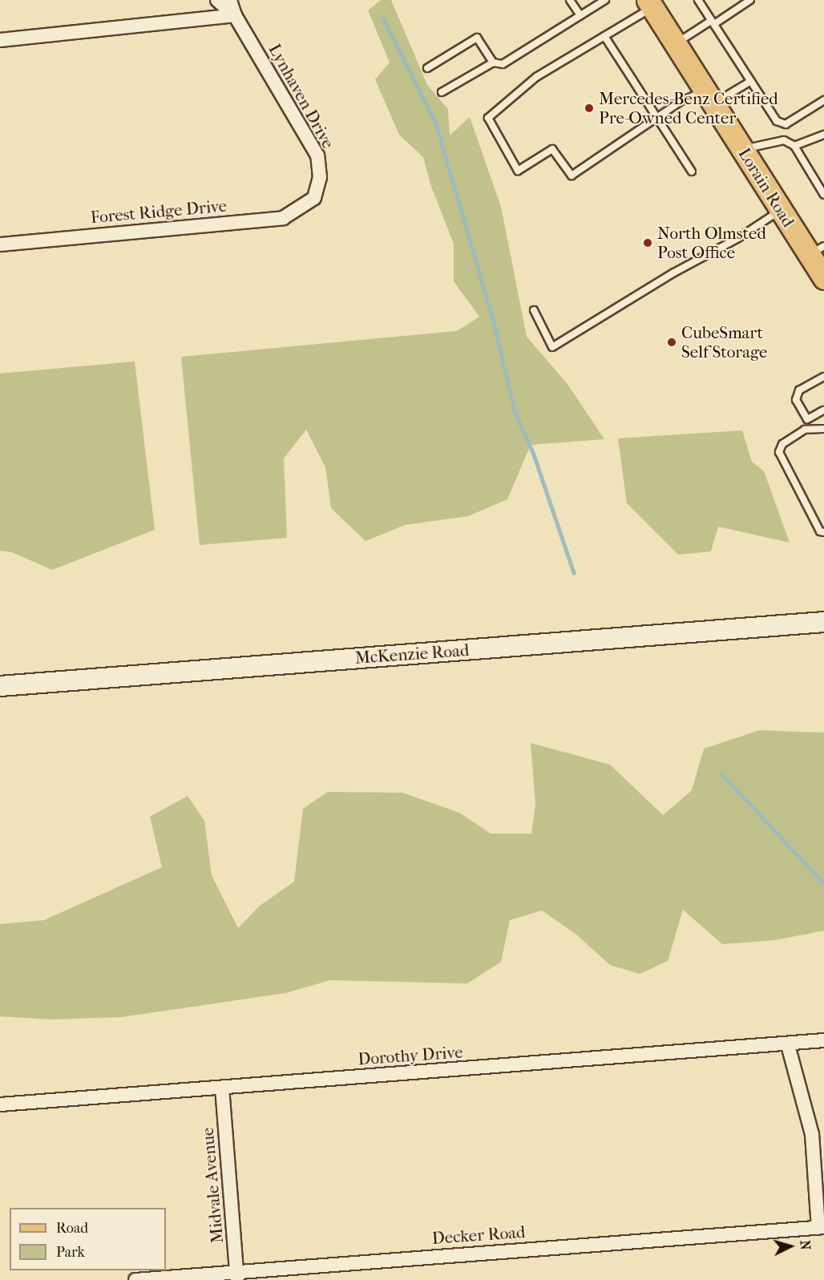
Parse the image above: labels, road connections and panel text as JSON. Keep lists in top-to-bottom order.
{
  "streets": {
    "main road": ["Lorain Road"],
    "street": [
      "Lynhaven Drive",
      "Forest Ridge Drive",
      "McKenzie Road",
      "Dorothy Drive",
      "Midvale Avenue",
      "Decker Road"
    ]
  },
  "crossings": [
    ["Lynhaven Drive", "Forest Ridge Drive"],
    ["Dorothy Drive", "Midvale Avenue"],
    ["Midvale Avenue", "Decker Road"]
  ],
  "places": ["Mercedes-Benz Certified Pre-Owned Center", "North Olmsted Post Office", "CubeSmart Self Storage"],
  "legend": ["Road", "Park"],
  "north": "right"
}
